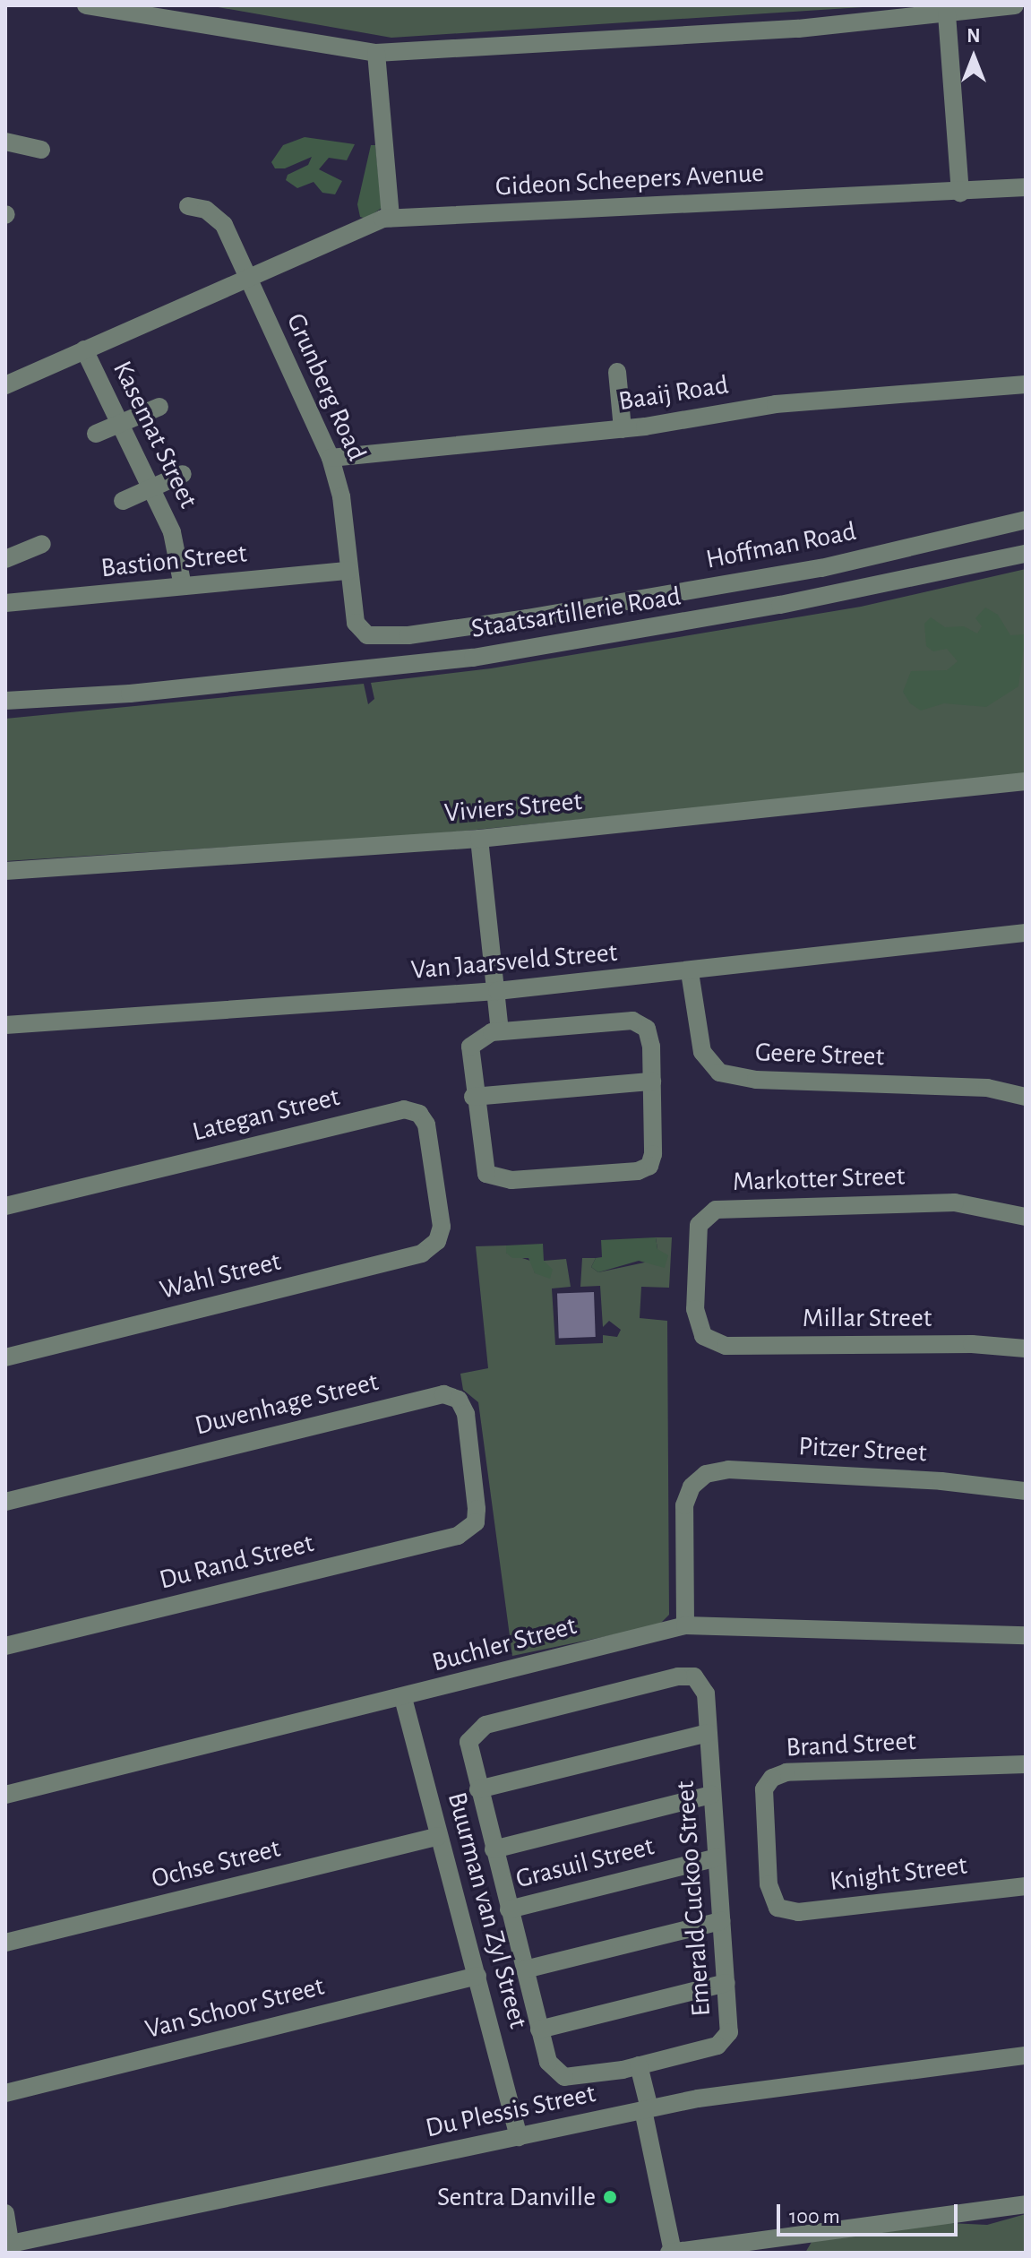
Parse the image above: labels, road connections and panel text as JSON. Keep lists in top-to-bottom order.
{
  "streets": {
    "street": [
      "Gideon Scheepers Avenue",
      "Grunberg Road",
      "Baaij Road",
      "Kasemat Street",
      "Hoffman Road",
      "Bastion Street",
      "Staatsartillerie Road",
      "Viviers Street",
      "Van Jaarsveld Street",
      "Geere Street",
      "Lategan Street",
      "Markotter Street",
      "Wahl Street",
      "Millar Street",
      "Duvenhage Street",
      "Pitzer Street",
      "Du Rand Street",
      "Buchler Street",
      "Brand Street",
      "Grasuil Street",
      "Ochse Street",
      "Knight Street",
      "Emerald Cuckoo Street",
      "Buurman van Zyl Street",
      "Van Schoor Street",
      "Du Plessis Street"
    ]
  },
  "crossings": [
    ["Gideon Scheepers Avenue", "Grunberg Road"],
    ["Gideon Scheepers Avenue", "Kasemat Street"],
    ["Grunberg Road", "Baaij Road"],
    ["Grunberg Road", "Hoffman Road"],
    ["Grunberg Road", "Bastion Street"],
    ["Kasemat Street", "Bastion Street"],
    ["Van Jaarsveld Street", "Geere Street"],
    ["Lategan Street", "Wahl Street"],
    ["Markotter Street", "Millar Street"],
    ["Duvenhage Street", "Du Rand Street"],
    ["Pitzer Street", "Buchler Street"],
    ["Buchler Street", "Buurman van Zyl Street"],
    ["Brand Street", "Knight Street"],
    ["Grasuil Street", "Emerald Cuckoo Street"],
    ["Ochse Street", "Buurman van Zyl Street"],
    ["Buurman van Zyl Street", "Van Schoor Street"],
    ["Buurman van Zyl Street", "Du Plessis Street"]
  ],
  "places": ["Sentra Danville"],
  "scale_bar": "100 m",
  "north": "top"
}
